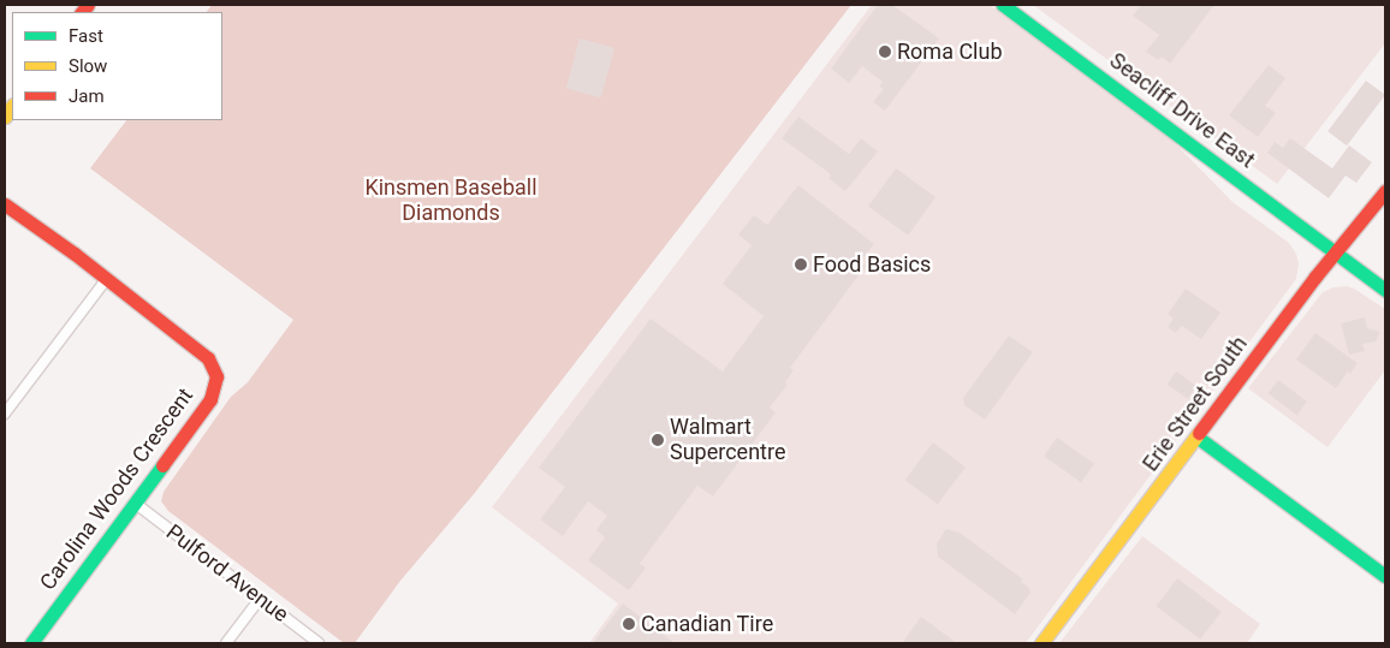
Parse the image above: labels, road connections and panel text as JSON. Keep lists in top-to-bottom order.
{
  "streets": {
    "main road": ["Seacliff Drive East", "Erie Street South", "Carolina Woods Crescent"],
    "street": ["Pulford Avenue"]
  },
  "crossings": [
    ["Seacliff Drive East", "Erie Street South"],
    ["Carolina Woods Crescent", "Pulford Avenue"]
  ],
  "parks": ["Kinsmen Baseball Diamonds"],
  "places": [
    "Roma Club",
    "Food Basics",
    "Walmart Supercentre",
    "Canadian Tire"
  ],
  "legend": ["Fast", "Slow", "Jam"]
}
